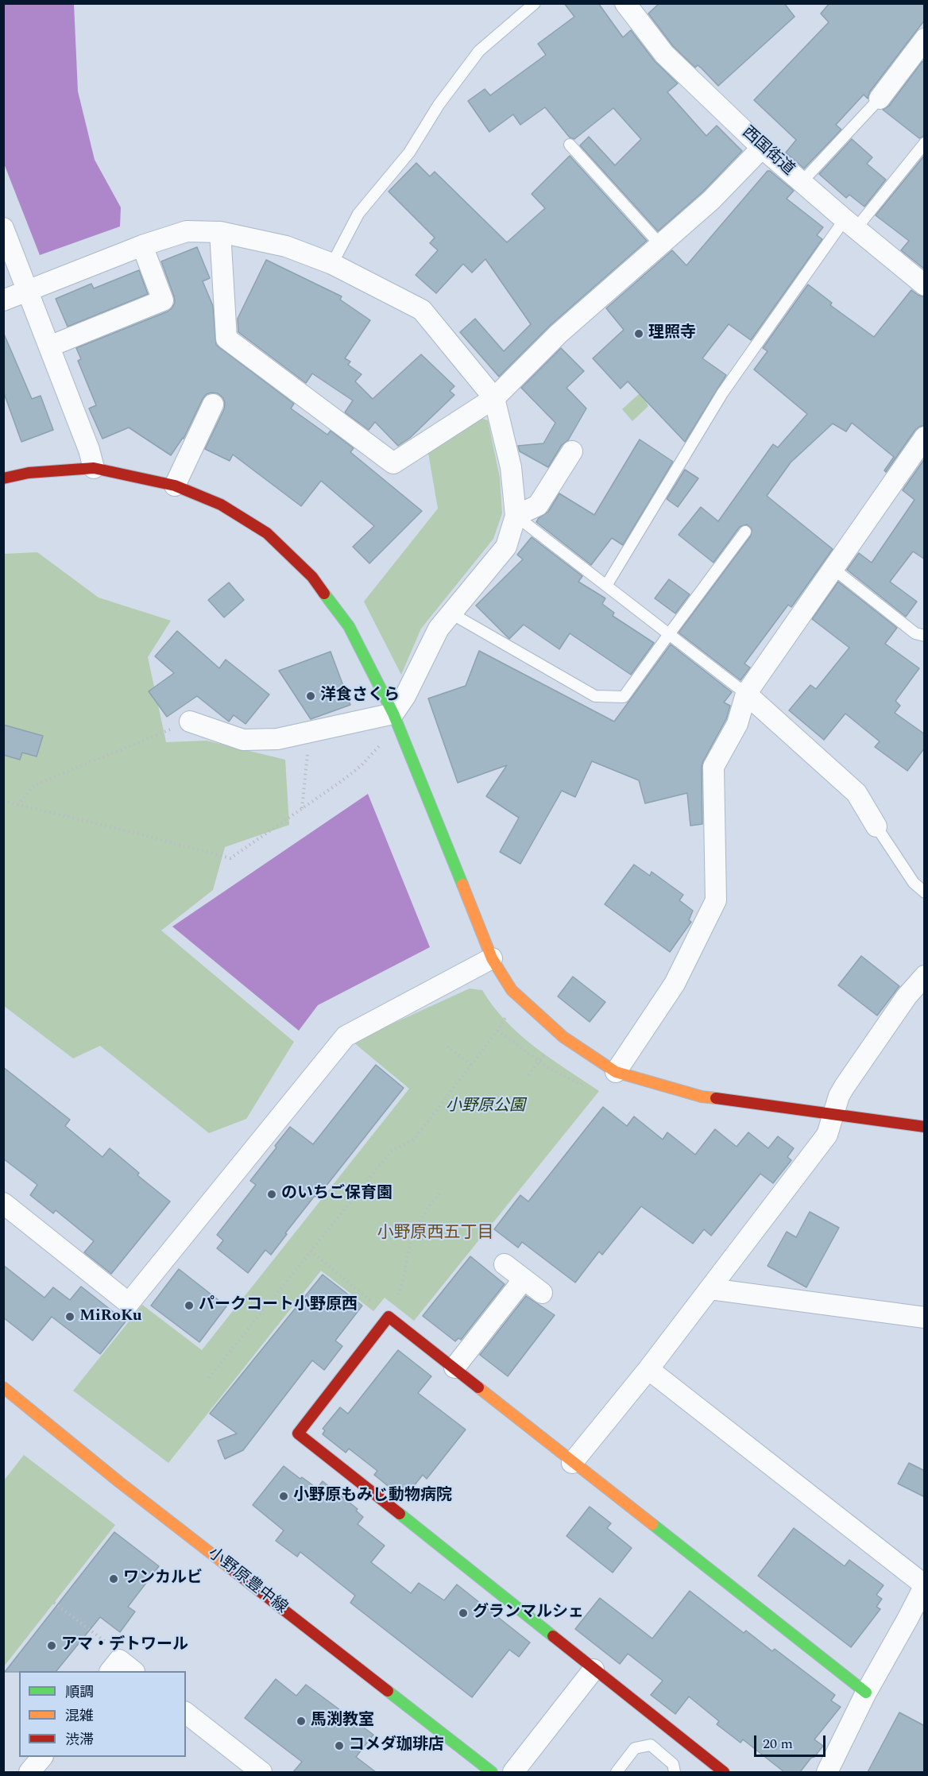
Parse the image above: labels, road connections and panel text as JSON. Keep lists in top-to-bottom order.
{
  "streets": {
    "street": ["西国街道", "小野原豊中線"]
  },
  "districts": ["小野原西五丁目"],
  "parks": ["小野原公園"],
  "places": [
    "理照寺",
    "洋食さくら",
    "のいちご保育園",
    "パークコート小野原西",
    "MiRoKu",
    "小野原もみじ動物病院",
    "ワンカルビ",
    "グランマルシェ",
    "アマ・デトワール",
    "馬渕教室",
    "コメダ珈琲店"
  ],
  "legend": ["順調", "混雑", "渋滞"],
  "scale_bar": "20 m"
}
